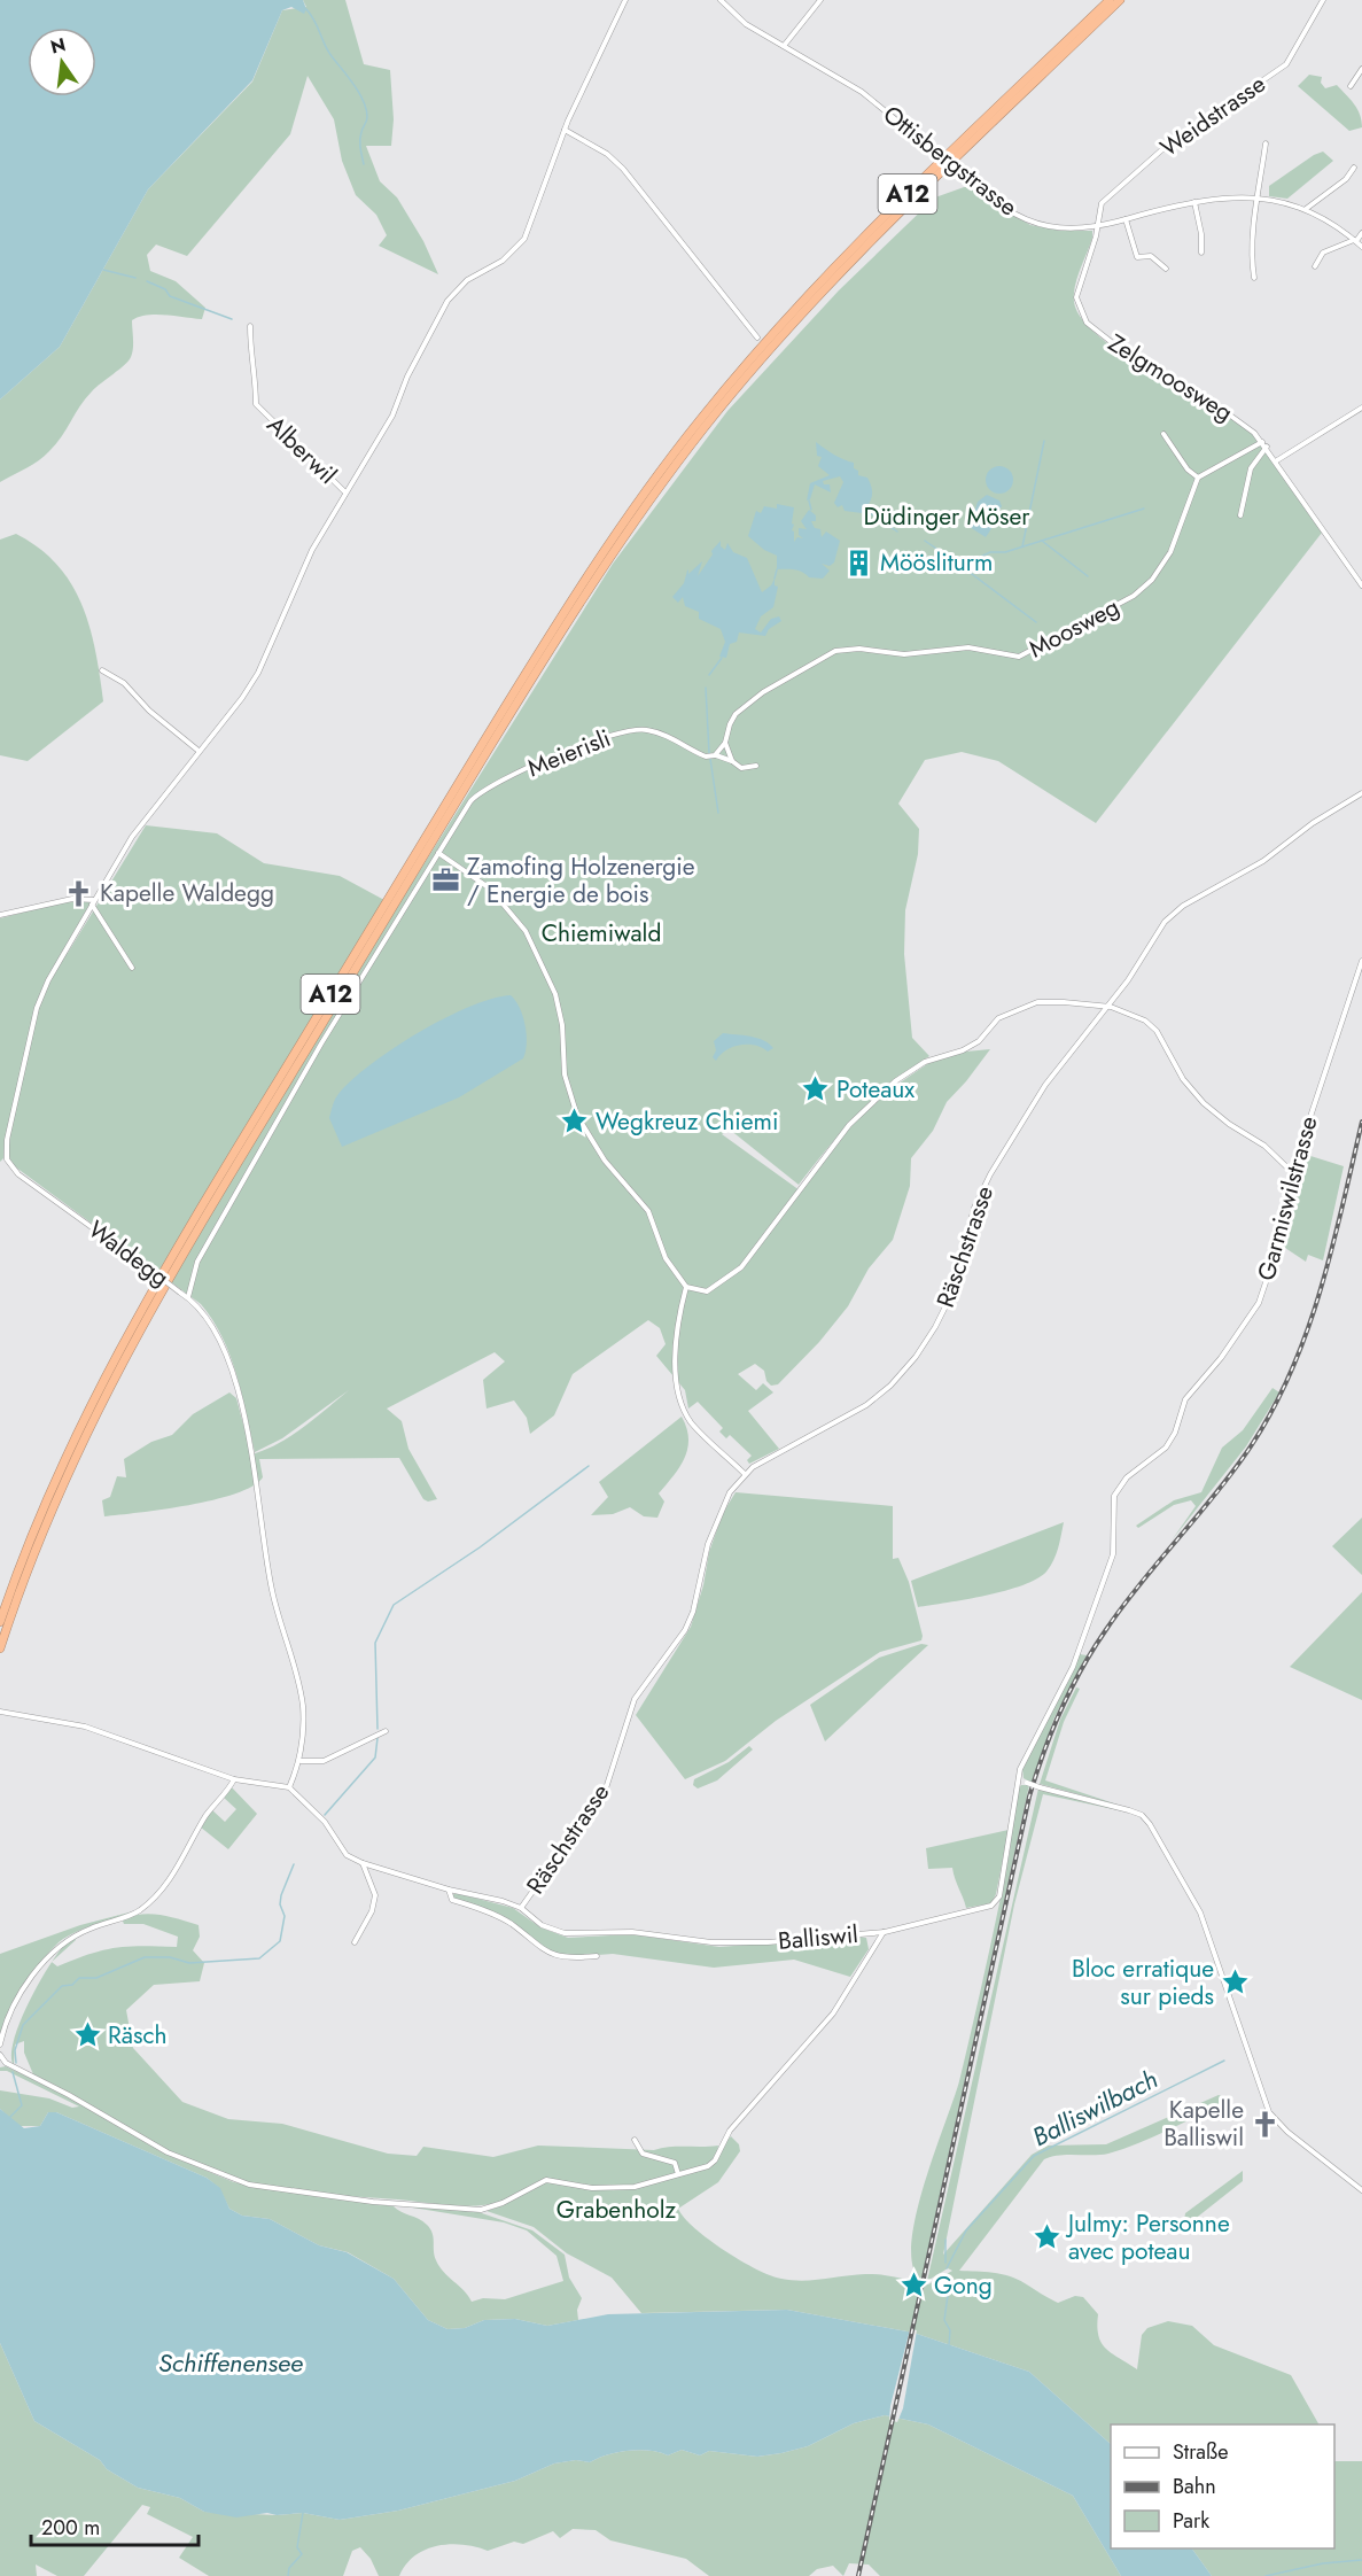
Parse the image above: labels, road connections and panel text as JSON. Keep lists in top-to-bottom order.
{
  "streets": {
    "highway": ["A12"],
    "street": [
      "Weidstrasse",
      "Ottisbergstrasse",
      "Zelgmoosweg",
      "Alberwil",
      "Moosweg",
      "Meierisli",
      "Garmiswilstrasse",
      "Räschstrasse",
      "Waldegg",
      "Balliswil"
    ]
  },
  "crossings": [
    ["Weidstrasse", "Ottisbergstrasse"],
    ["Weidstrasse", "Zelgmoosweg"],
    ["Ottisbergstrasse", "Zelgmoosweg"],
    ["Alberwil", "Waldegg"],
    ["Meierisli", "Waldegg"],
    ["Garmiswilstrasse", "Balliswil"],
    ["Räschstrasse", "Balliswil"]
  ],
  "water": ["Balliswilbach", "Schiffenensee"],
  "parks": ["Düdinger Möser", "Chiemiwald", "Grabenholz"],
  "places": {
    "building": ["Möösliturm"],
    "office": ["Zamofing Holzenergie / Energie de bois"],
    "church": ["Kapelle Waldegg", "Kapelle Balliswil"],
    "place": [
      "Poteaux",
      "Wegkreuz Chiemi",
      "Bloc erratique sur pieds",
      "Räsch",
      "Julmy: Personne avec poteau",
      "Gong"
    ]
  },
  "legend": ["Straße", "Bahn", "Park"],
  "scale_bar": "200 m",
  "north": "top"
}
